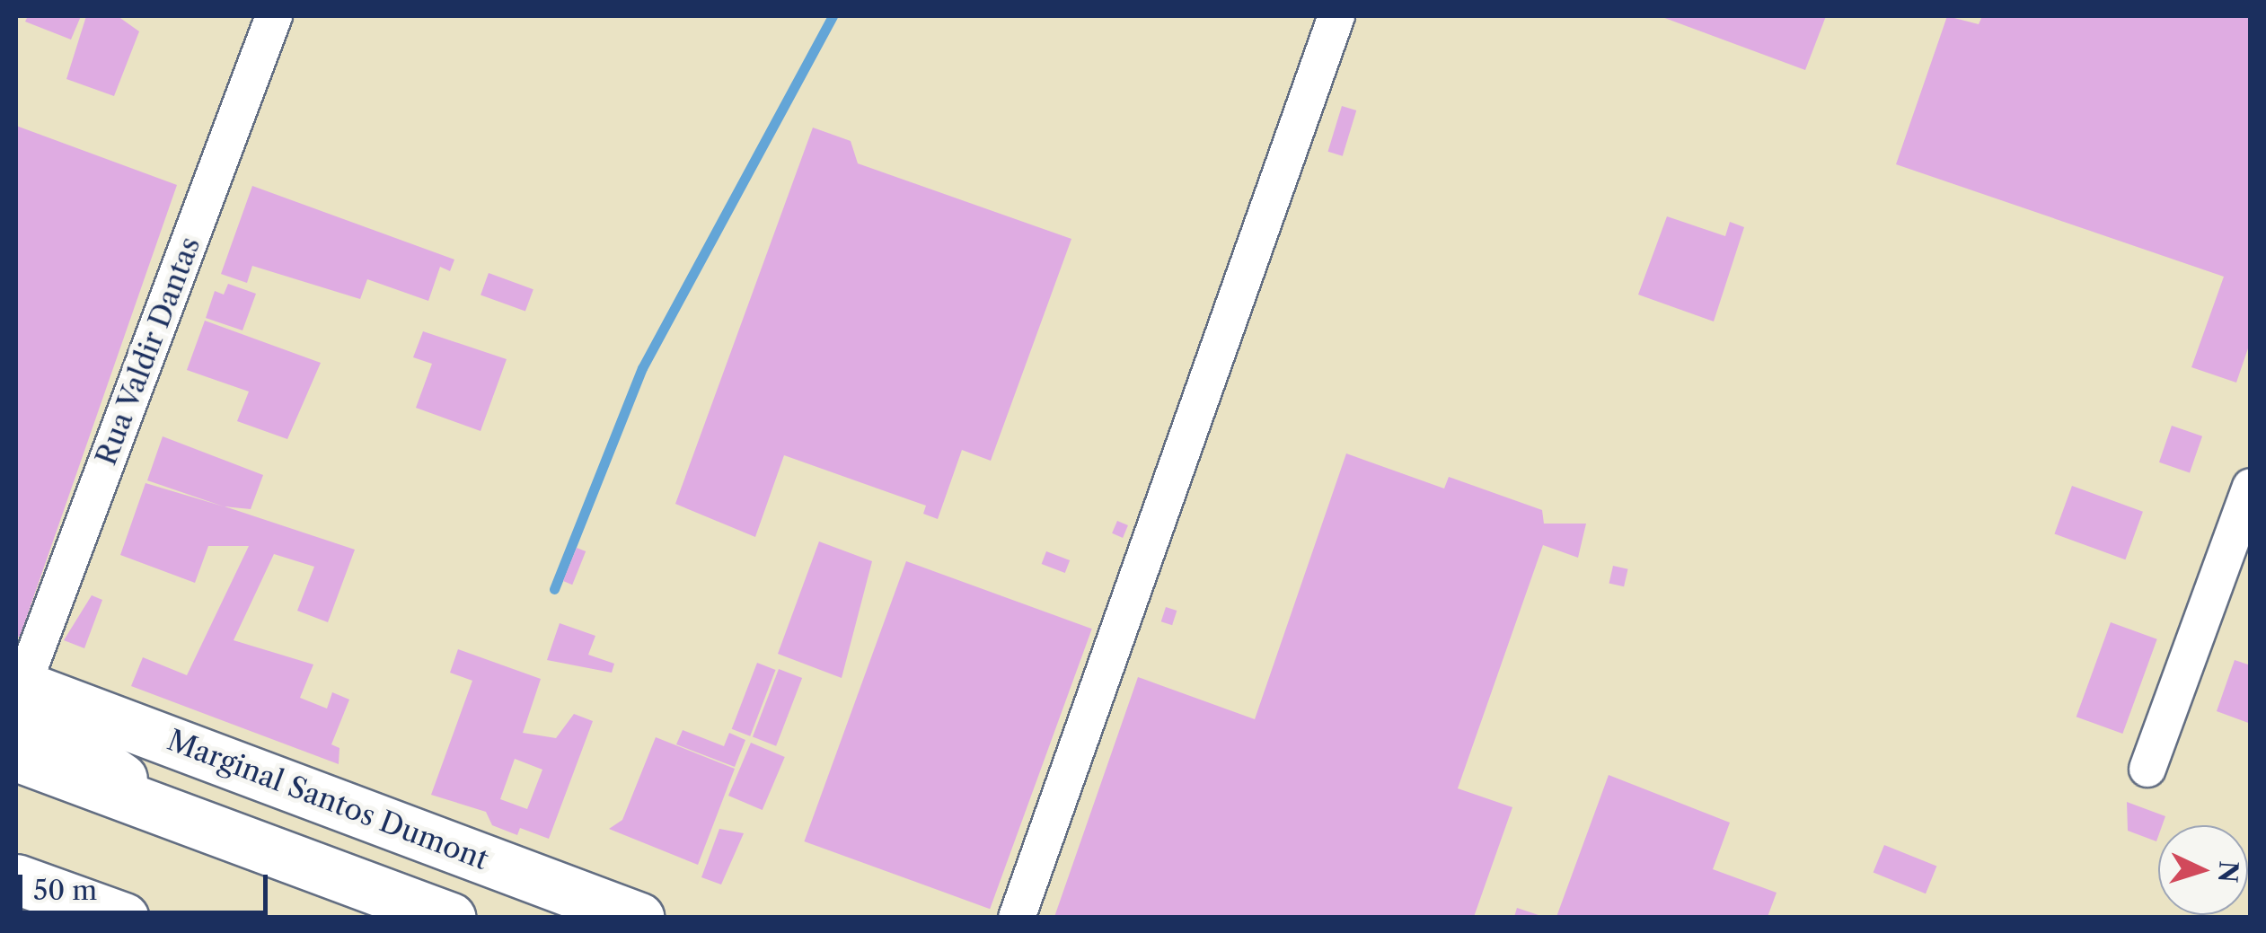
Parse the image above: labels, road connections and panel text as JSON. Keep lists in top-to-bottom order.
{
  "streets": {
    "main road": ["Marginal Santos Dumont"],
    "street": ["Rua Valdir Dantas"]
  },
  "crossings": [
    ["Rua Valdir Dantas", "Marginal Santos Dumont"]
  ],
  "scale_bar": "50 m",
  "north": "right"
}
